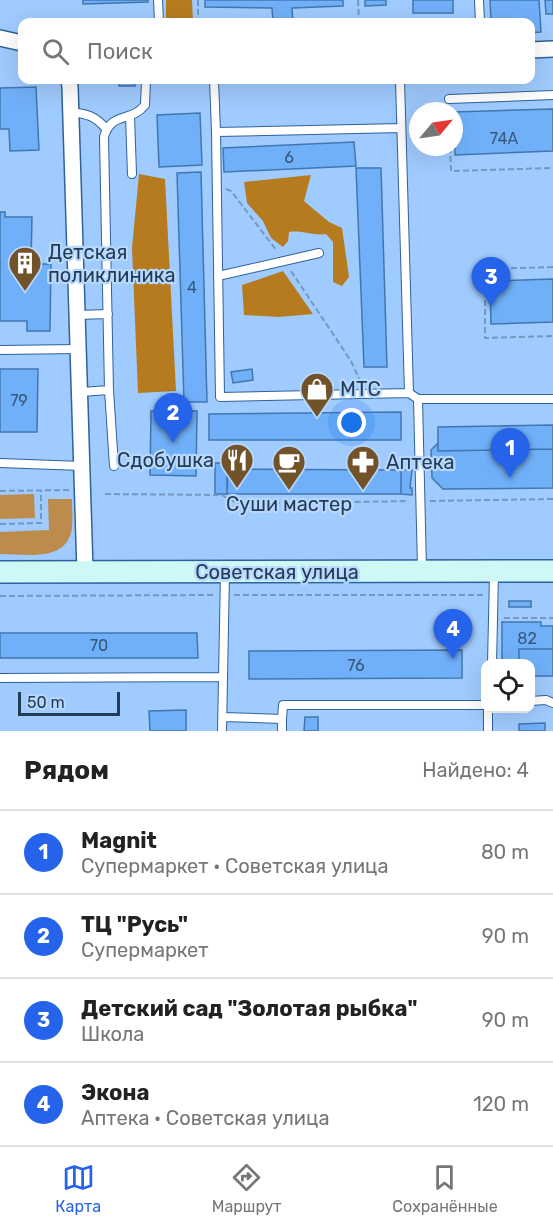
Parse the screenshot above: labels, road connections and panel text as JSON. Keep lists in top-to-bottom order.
{
  "streets": {
    "main road": ["Советская улица"]
  },
  "places": {
    "building": ["Детская поликлиника"],
    "shop": ["МТС"],
    "restaurant": ["Сдобушка"],
    "cafe": ["Суши мастер"],
    "pharmacy": ["Аптека"]
  },
  "house_numbers": [
    "74А",
    "6",
    "4",
    "79",
    "82",
    "70",
    "76"
  ],
  "scale_bar": "50 m",
  "north": "top right",
  "page": {
    "search": "Поиск",
    "pins": [
      "3",
      "2",
      "1",
      "4"
    ],
    "scale": "50 m",
    "heading": ["Рядом", "Найдено: 4"],
    "list": [
      {
        "mark": "1",
        "name": "Magnit",
        "note": "Супермаркет · Советская улица",
        "value": "80 m"
      },
      {
        "mark": "2",
        "name": "ТЦ \"Русь\"",
        "note": "Супермаркет",
        "value": "90 m"
      },
      {
        "mark": "3",
        "name": "Детский сад \"Золотая рыбка\"",
        "note": "Школа",
        "value": "90 m"
      },
      {
        "mark": "4",
        "name": "Экона",
        "note": "Аптека · Советская улица",
        "value": "120 m"
      }
    ],
    "nav": ["Карта", "Маршрут", "Сохранённые"]
  }
}
